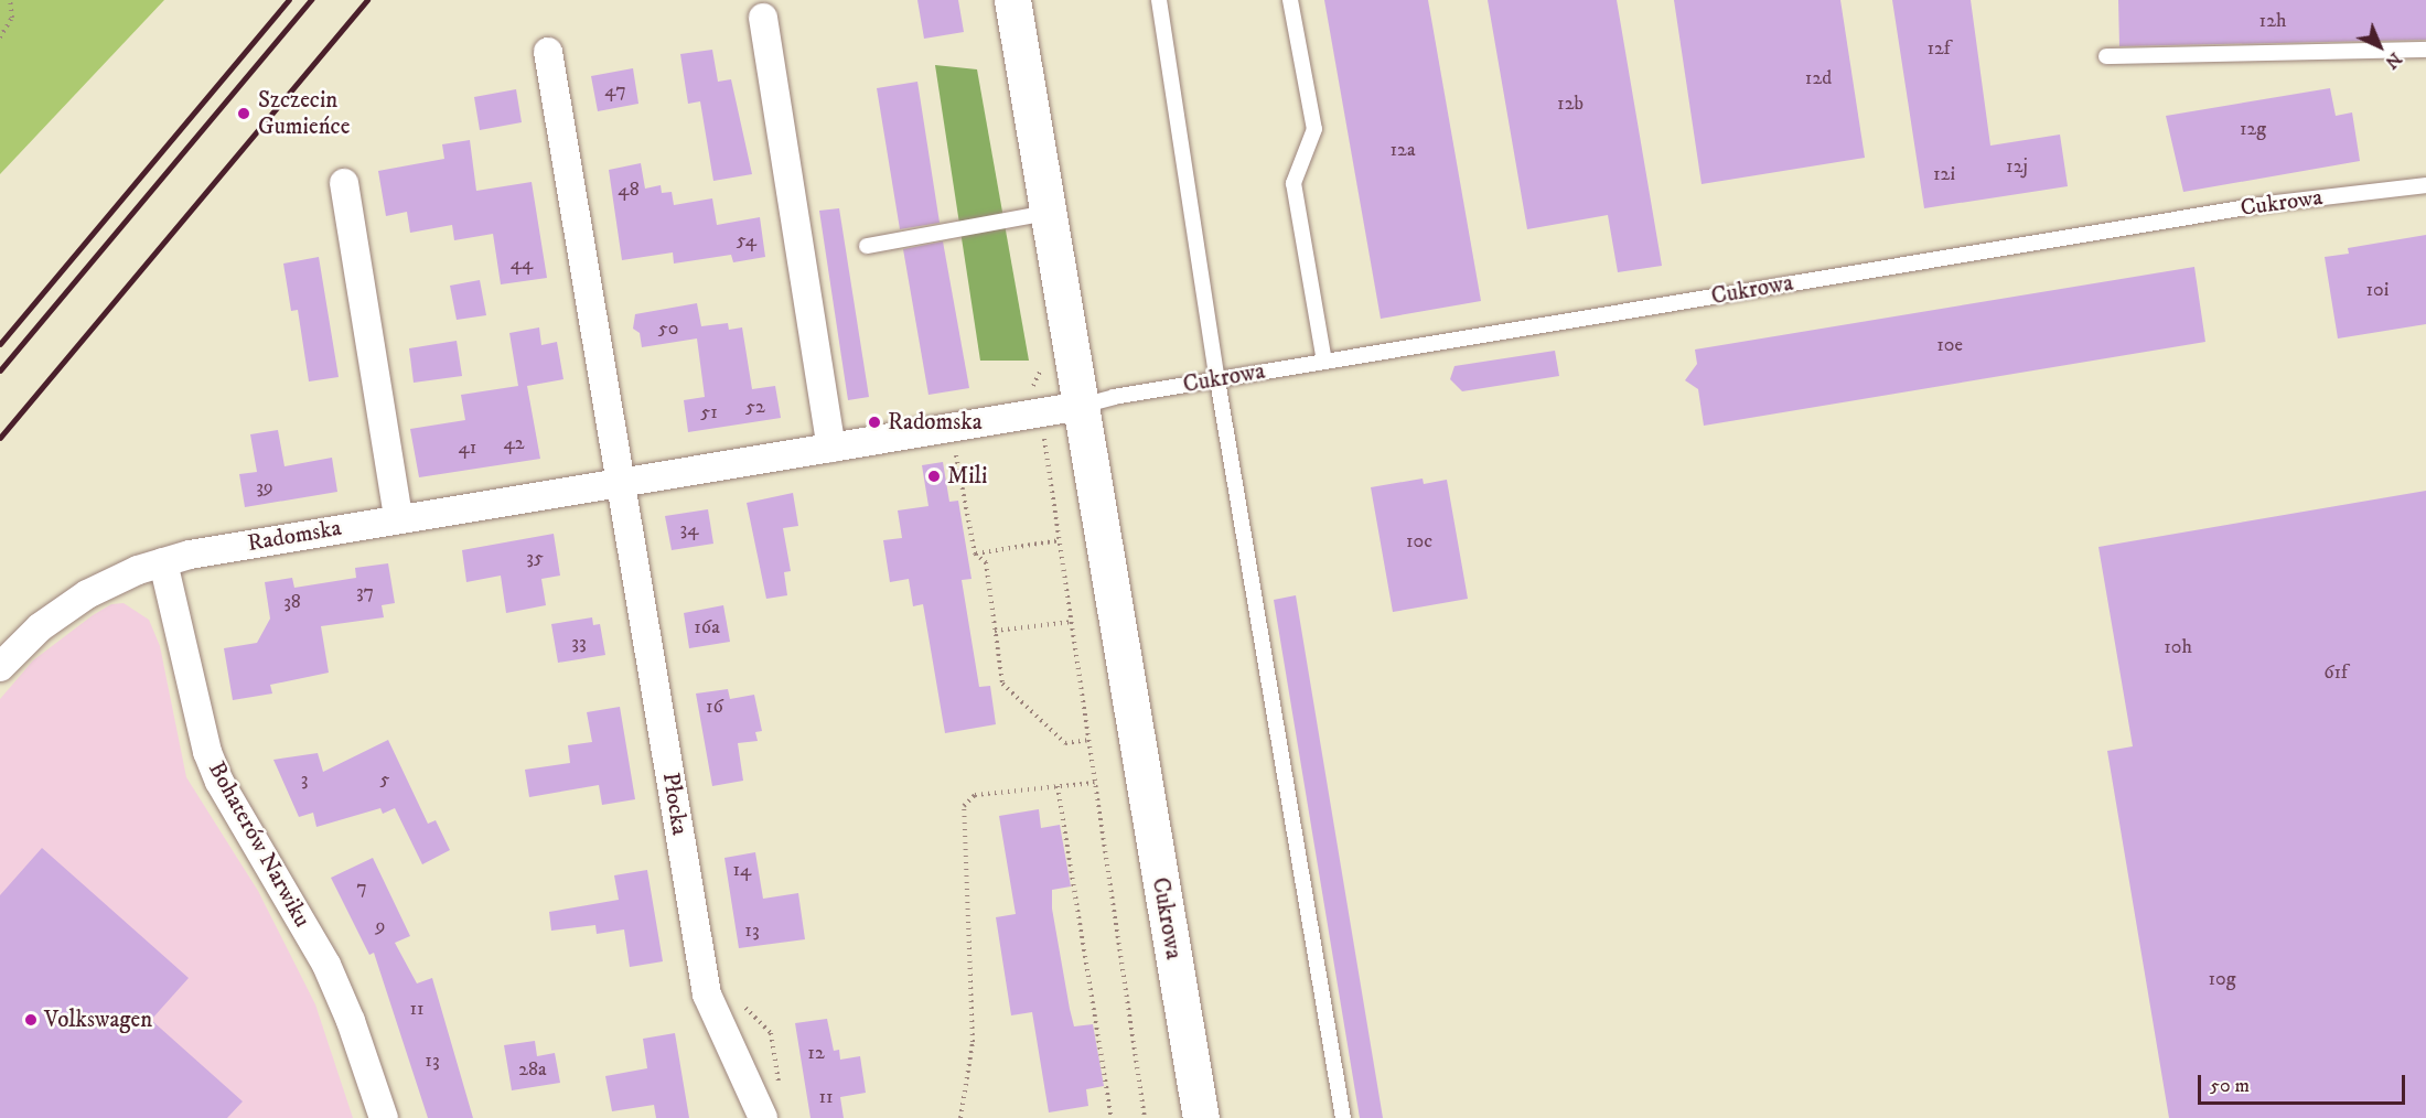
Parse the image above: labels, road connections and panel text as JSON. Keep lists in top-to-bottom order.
{
  "streets": {
    "street": [
      "Cukrowa",
      "Radomska",
      "Płocka",
      "Bohaterów Narwiku"
    ]
  },
  "crossings": [
    ["Cukrowa", "Radomska"],
    ["Radomska", "Płocka"],
    ["Radomska", "Bohaterów Narwiku"]
  ],
  "places": [
    "Szczecin Gumieńce",
    "Radomska",
    "Mili",
    "Volkswagen"
  ],
  "house_numbers": [
    "12h",
    "12f",
    "12d",
    "47",
    "12b",
    "12g",
    "12a",
    "12j",
    "12i",
    "48",
    "54",
    "44",
    "10i",
    "50",
    "10e",
    "52",
    "51",
    "42",
    "41",
    "39",
    "34",
    "10c",
    "35",
    "37",
    "38",
    "16a",
    "33",
    "10h",
    "61f",
    "16",
    "3",
    "5",
    "14",
    "7",
    "9",
    "13",
    "10g",
    "11",
    "12",
    "13",
    "28a",
    "11"
  ],
  "scale_bar": "50 m",
  "north": "bottom right"
}
